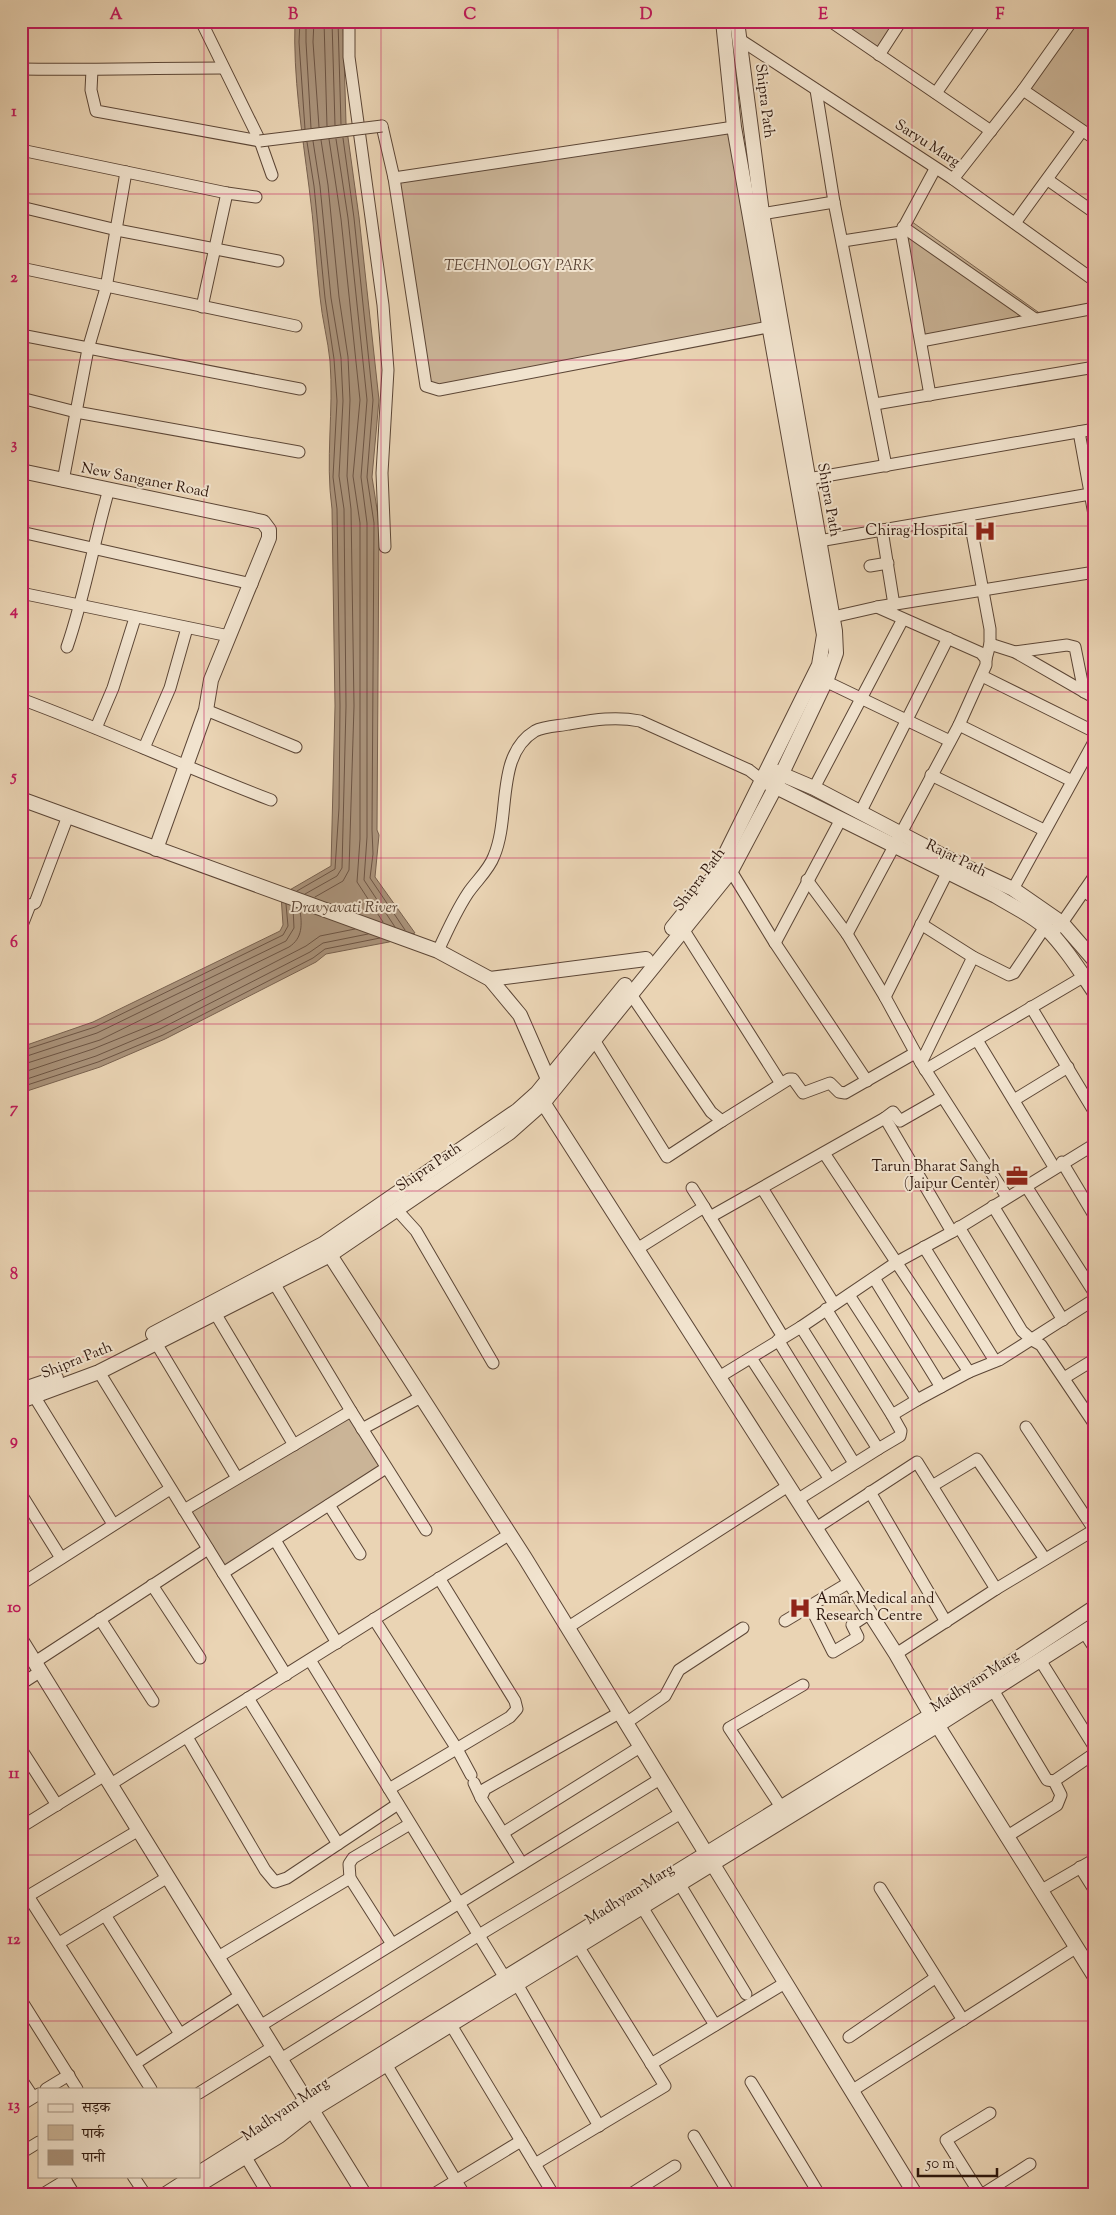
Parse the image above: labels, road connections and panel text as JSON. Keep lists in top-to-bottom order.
{
  "streets": {
    "street": [
      "Shipra Path",
      "Saryu Marg",
      "New Sanganer Road",
      "Rajat Path",
      "Madhyam Marg"
    ]
  },
  "crossings": [
    ["Shipra Path", "Saryu Marg"],
    ["Shipra Path", "Rajat Path"]
  ],
  "water": ["Dravyavati River"],
  "parks": ["TECHNOLOGY PARK"],
  "places": {
    "hospital": ["Chirag Hospital", "Amar Medical and Research Centre"],
    "office": ["Tarun Bharat Sangh (Jaipur Center)"]
  },
  "legend": ["सड़क", "पार्क", "पानी"],
  "scale_bar": "50 m",
  "grid": {
    "columns": [
      "A",
      "B",
      "C",
      "D",
      "E",
      "F"
    ],
    "rows": [
      "1",
      "2",
      "3",
      "4",
      "5",
      "6",
      "7",
      "8",
      "9",
      "10",
      "11",
      "12",
      "13"
    ]
  }
}
